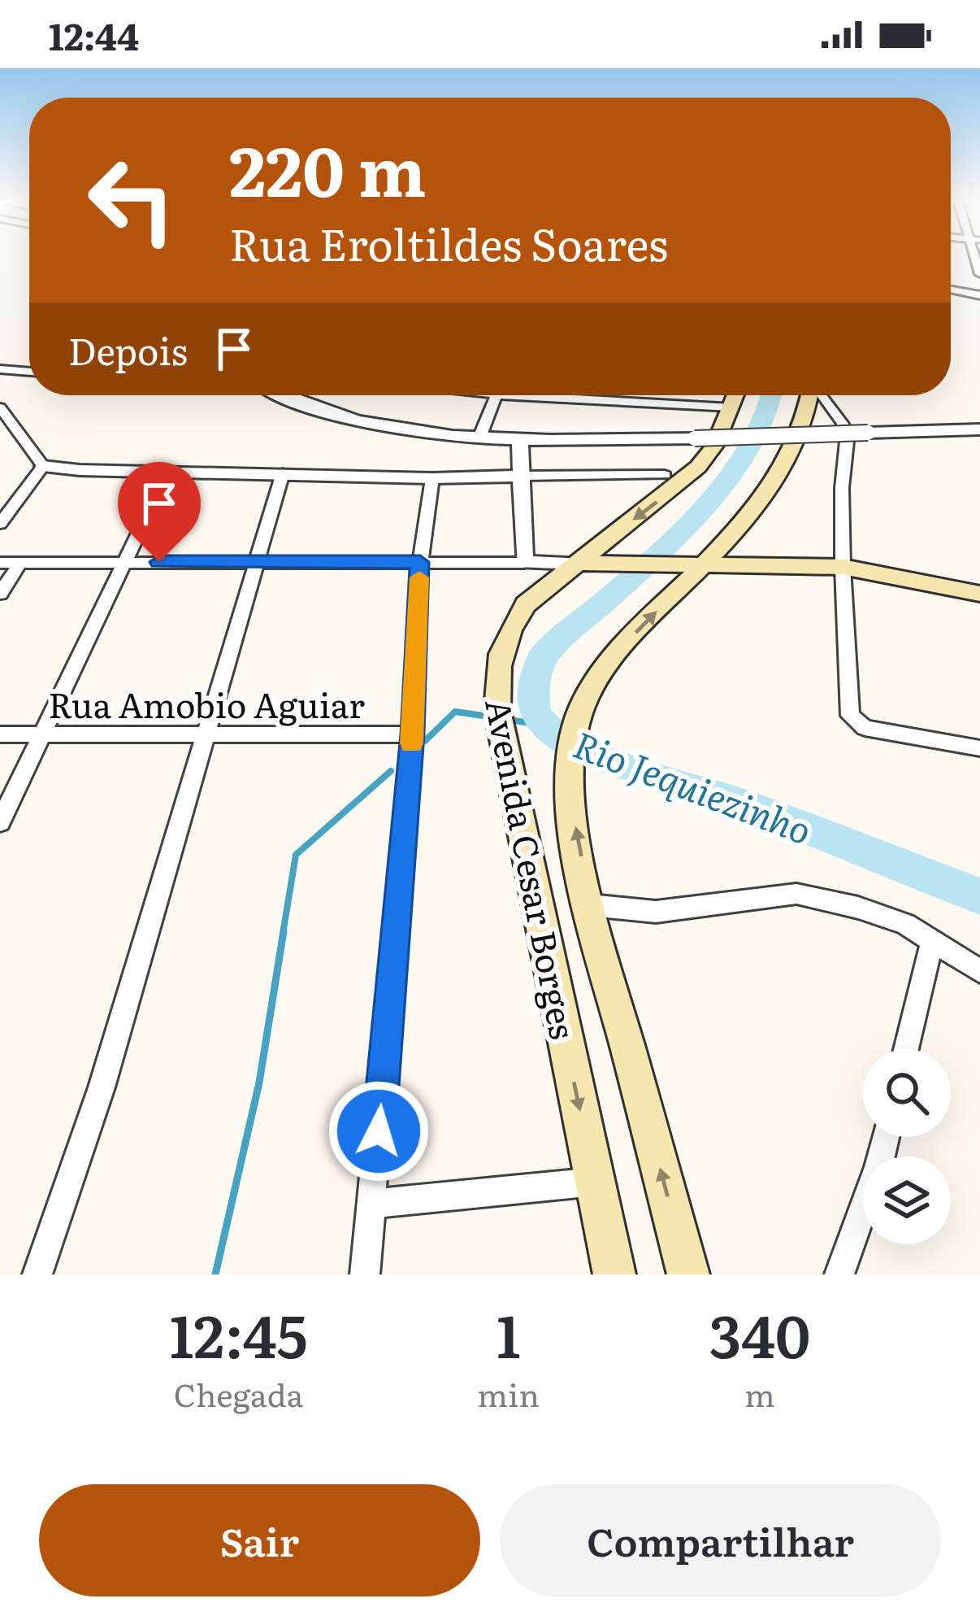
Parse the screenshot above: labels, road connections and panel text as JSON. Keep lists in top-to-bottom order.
{
  "streets": {
    "main road": ["Avenida Cesar Borges"],
    "street": ["Rua Amobio Aguiar"]
  },
  "water": ["Rio Jequiezinho"],
  "page": {
    "status": "12:44",
    "turn": ["220 m", "Rua Eroltildes Soares"],
    "then": "Depois",
    "eta": [
      "12:45",
      "Chegada",
      "1",
      "min",
      "340",
      "m"
    ],
    "buttons": ["Sair", "Compartilhar"]
  }
}
